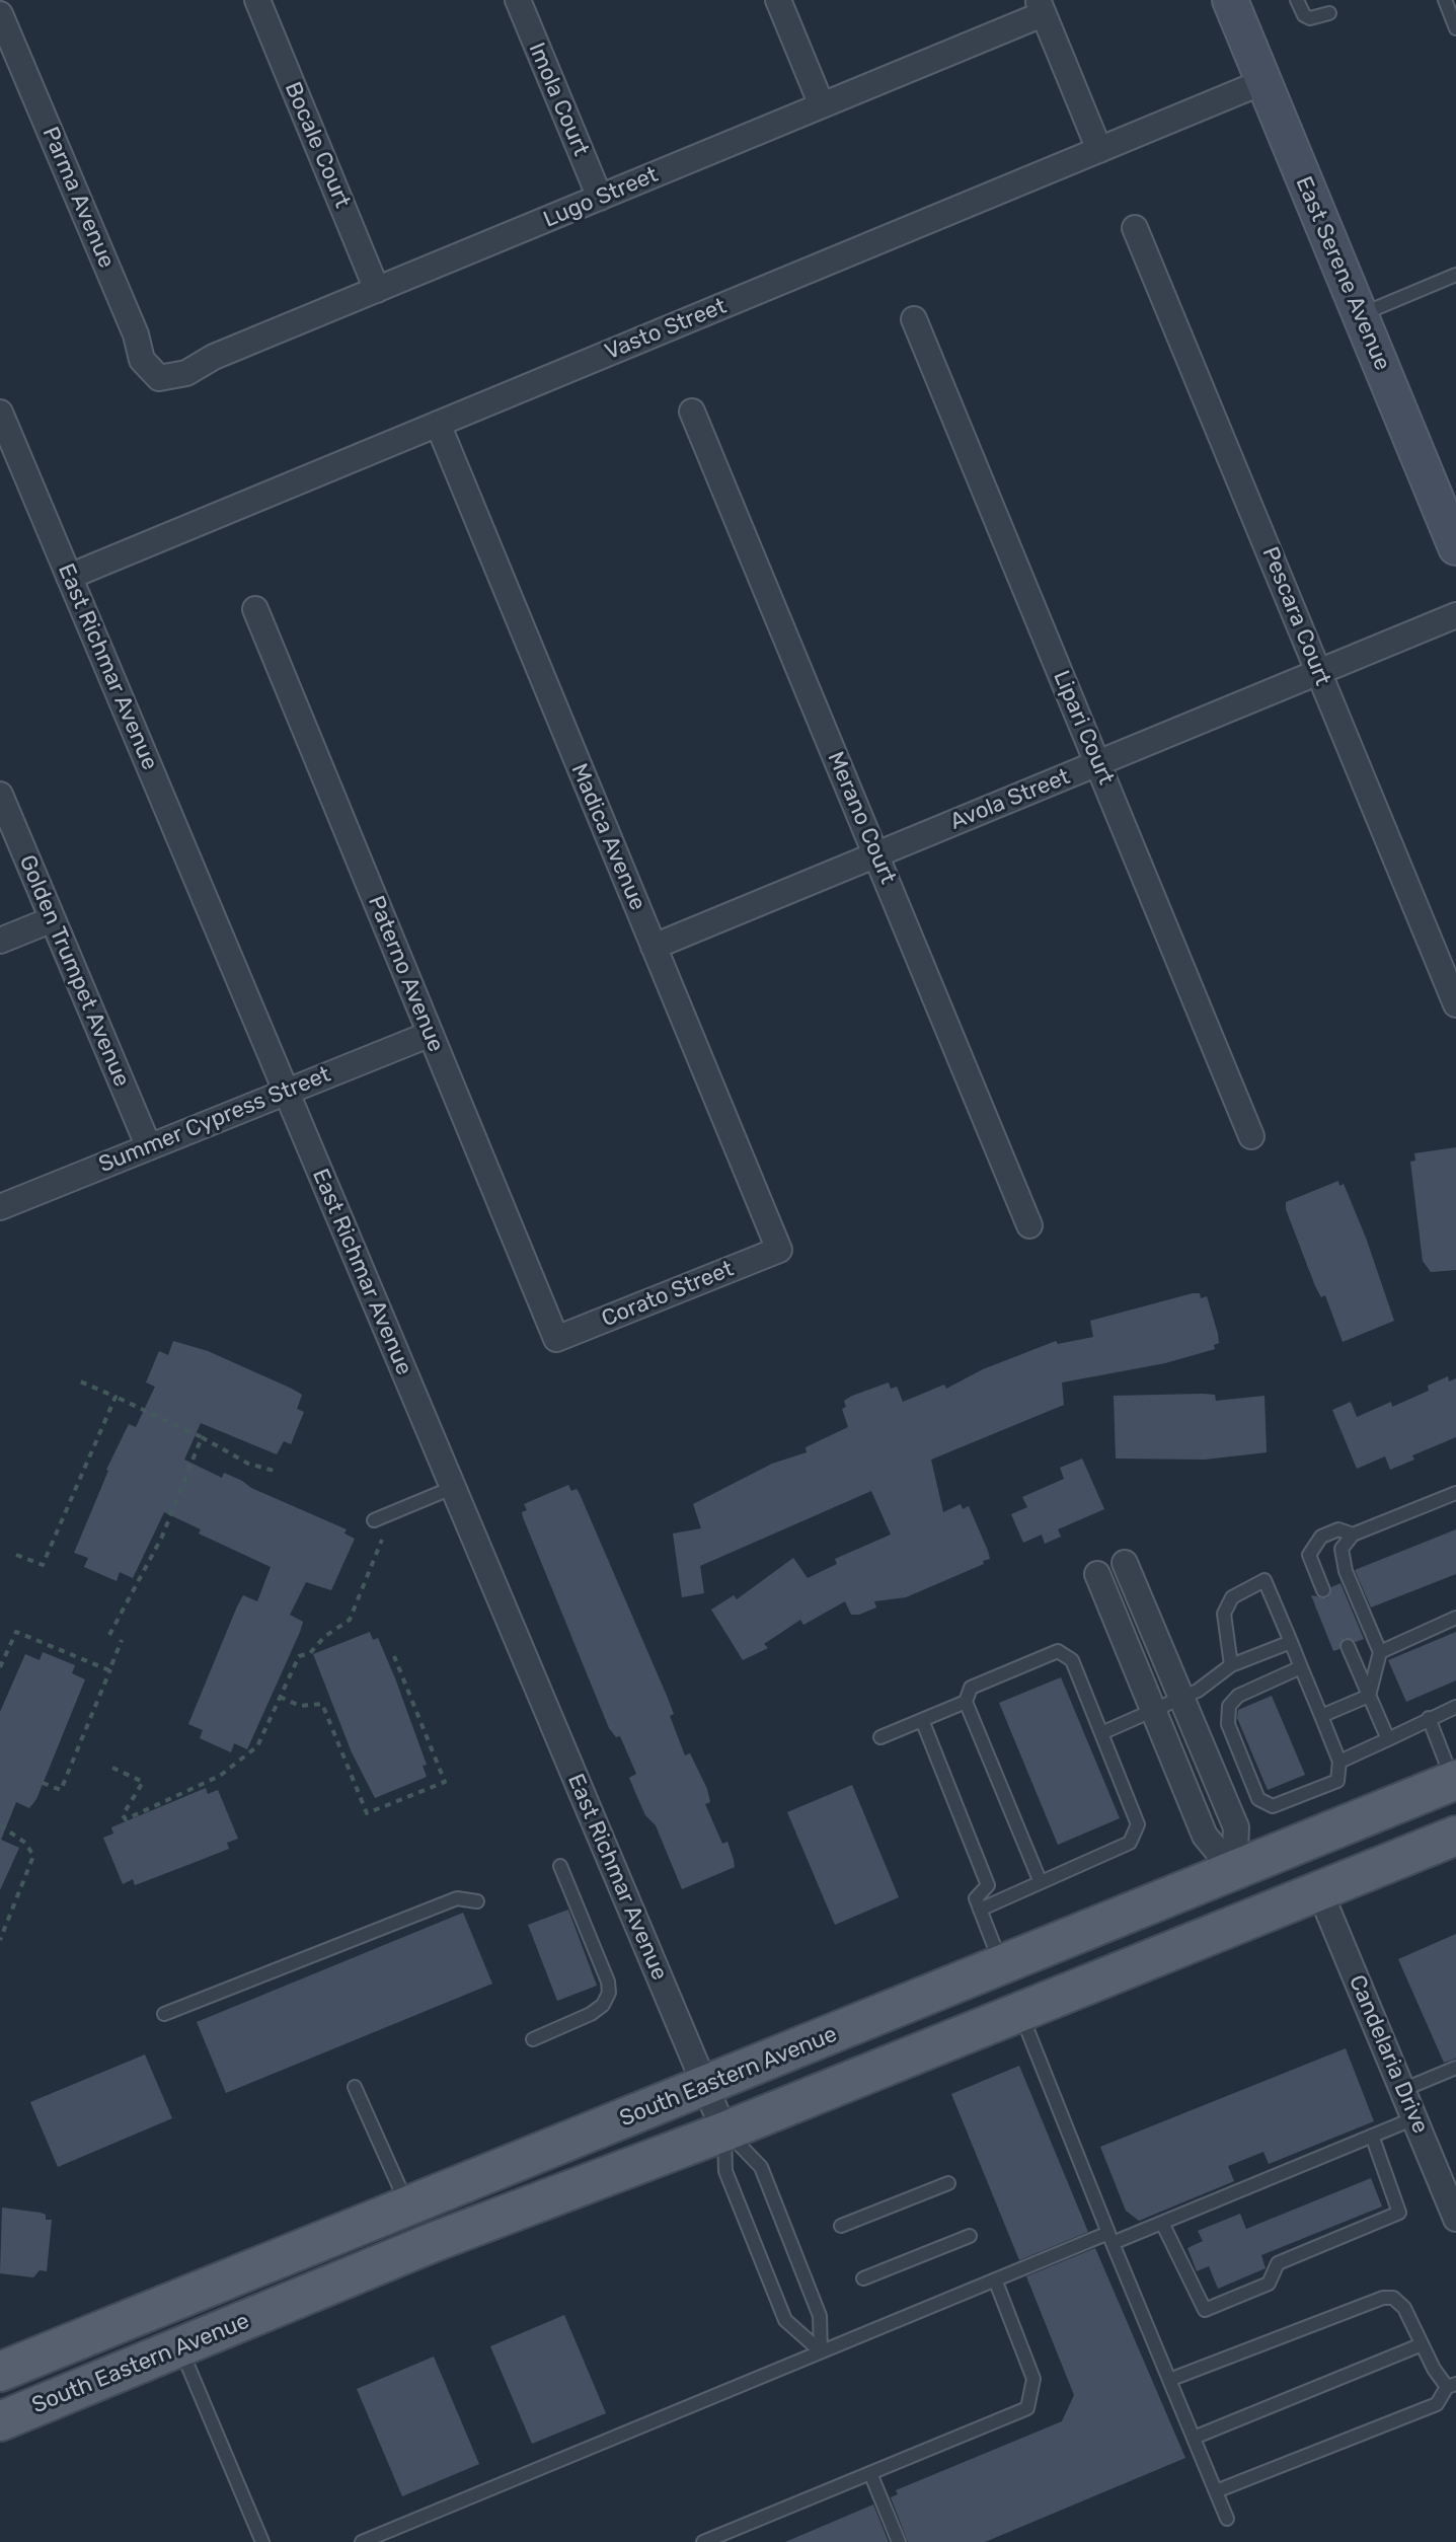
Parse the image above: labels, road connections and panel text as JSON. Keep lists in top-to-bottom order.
{
  "streets": {
    "main road": ["East Serene Avenue", "South Eastern Avenue"],
    "street": [
      "Imola Court",
      "Bocale Court",
      "Parma Avenue",
      "Lugo Street",
      "Vasto Street",
      "Pescara Court",
      "East Richmar Avenue",
      "Lipari Court",
      "Avola Street",
      "Merano Court",
      "Madica Avenue",
      "Golden Trumpet Avenue",
      "Paterno Avenue",
      "Summer Cypress Street",
      "Corato Street",
      "Candelaria Drive"
    ]
  },
  "crossings": [
    ["Imola Court", "Lugo Street"],
    ["Bocale Court", "Lugo Street"],
    ["Parma Avenue", "Lugo Street"],
    ["East Serene Avenue", "Vasto Street"],
    ["Vasto Street", "East Richmar Avenue"],
    ["Vasto Street", "Madica Avenue"],
    ["Pescara Court", "Avola Street"],
    ["East Richmar Avenue", "Summer Cypress Street"],
    ["East Richmar Avenue", "South Eastern Avenue"],
    ["Lipari Court", "Avola Street"],
    ["Avola Street", "Merano Court"],
    ["Avola Street", "Madica Avenue"],
    ["Madica Avenue", "Corato Street"],
    ["Golden Trumpet Avenue", "Summer Cypress Street"],
    ["Paterno Avenue", "Summer Cypress Street"],
    ["Paterno Avenue", "Corato Street"],
    ["Candelaria Drive", "South Eastern Avenue"]
  ]
}
